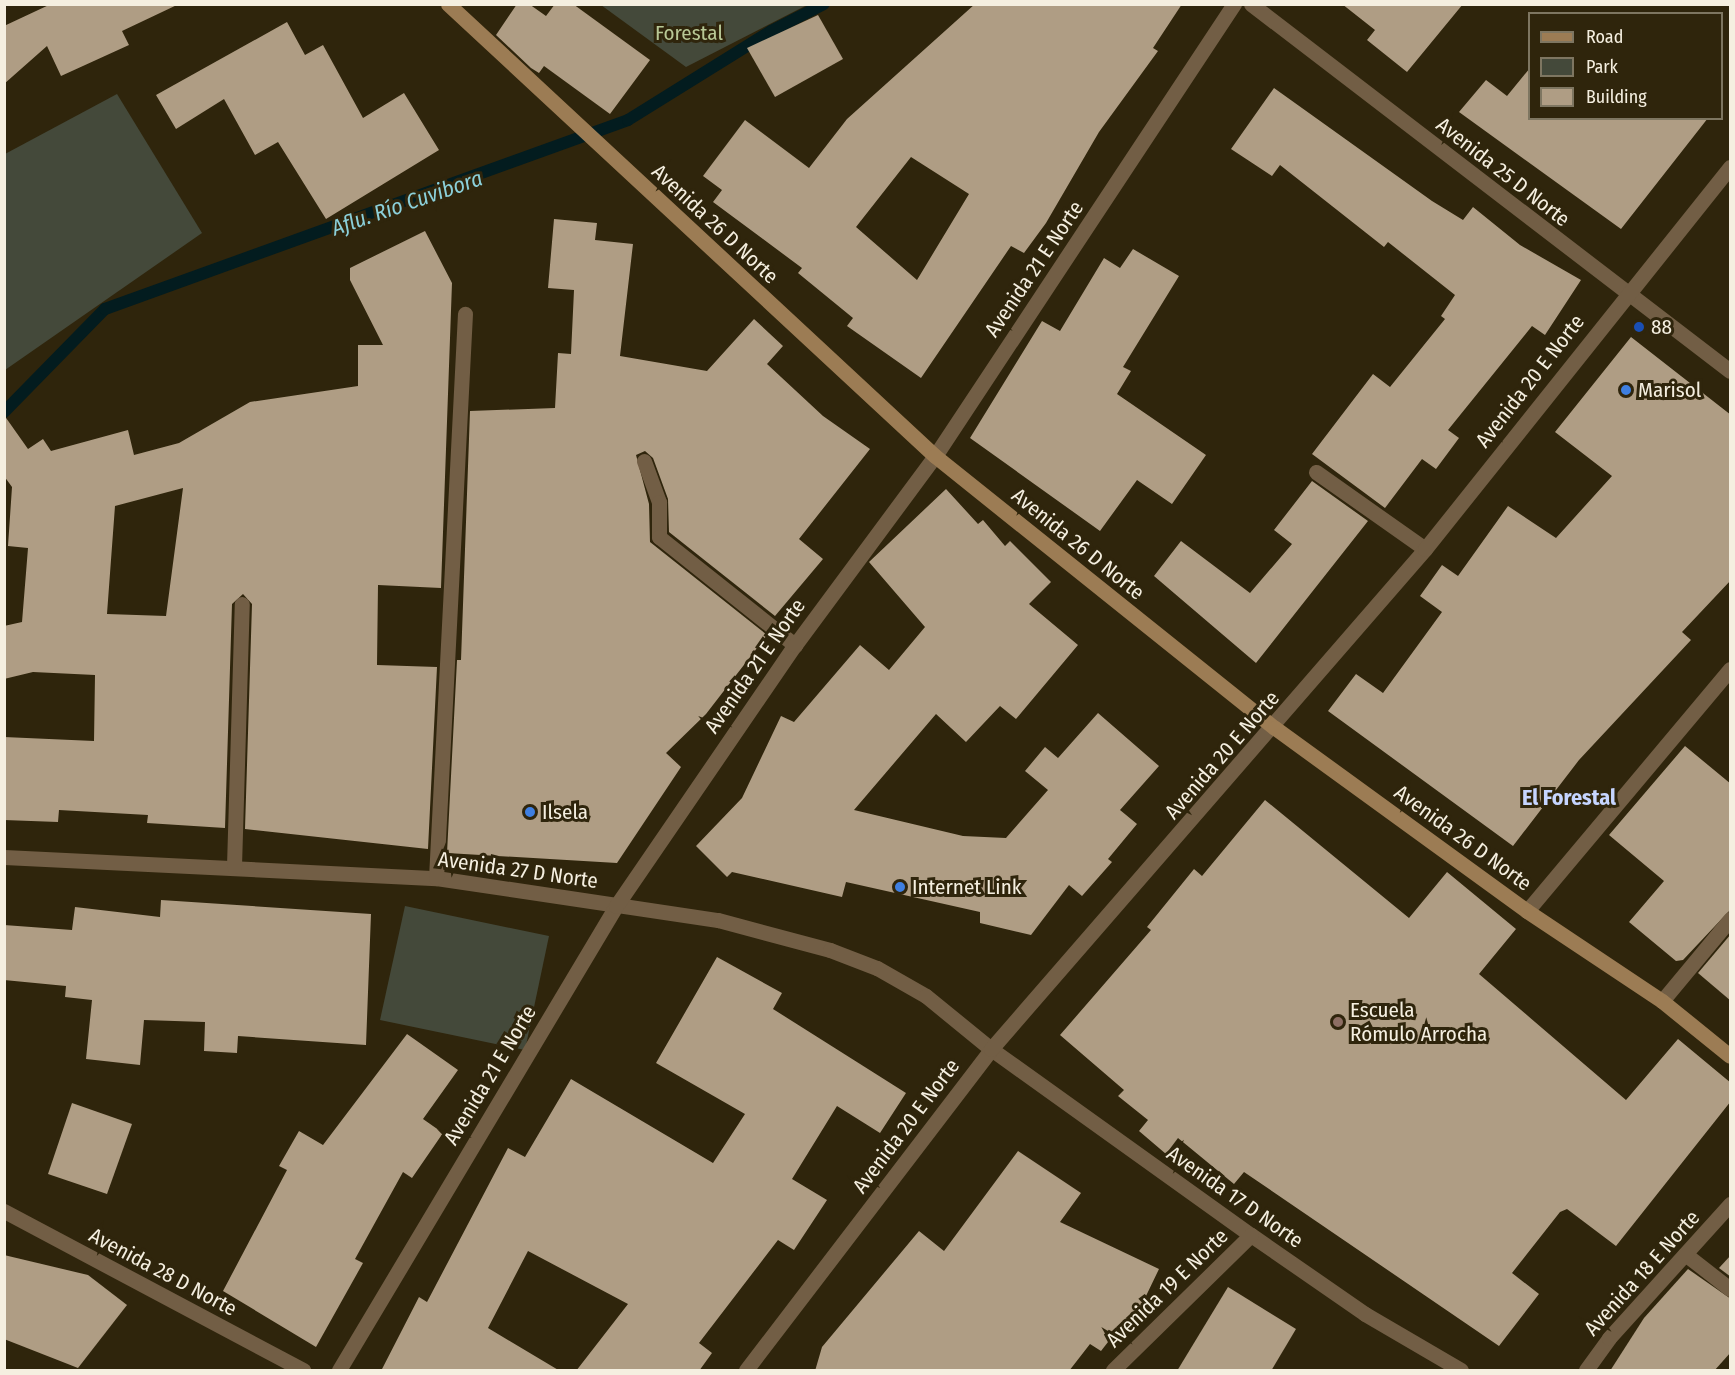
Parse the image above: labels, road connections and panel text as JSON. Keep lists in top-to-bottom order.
{
  "streets": {
    "street": [
      "Avenida 25 D Norte",
      "Avenida 26 D Norte",
      "Avenida 21 E Norte",
      "Avenida 20 E Norte",
      "Avenida 27 D Norte",
      "Avenida 17 D Norte",
      "Avenida 28 D Norte",
      "Avenida 18 E Norte",
      "Avenida 19 E Norte"
    ]
  },
  "crossings": [
    ["Avenida 25 D Norte", "Avenida 20 E Norte"],
    ["Avenida 26 D Norte", "Avenida 21 E Norte"],
    ["Avenida 26 D Norte", "Avenida 20 E Norte"],
    ["Avenida 21 E Norte", "Avenida 27 D Norte"],
    ["Avenida 20 E Norte", "Avenida 27 D Norte"],
    ["Avenida 20 E Norte", "Avenida 17 D Norte"],
    ["Avenida 27 D Norte", "Avenida 17 D Norte"],
    ["Avenida 17 D Norte", "Avenida 19 E Norte"]
  ],
  "districts": ["El Forestal"],
  "water": ["Aflu. Río Cuvibora"],
  "parks": ["Forestal"],
  "places": [
    "88",
    "Marisol",
    "Ilsela",
    "Internet Link",
    "Escuela Rómulo Arrocha"
  ],
  "legend": ["Road", "Park", "Building"]
}
